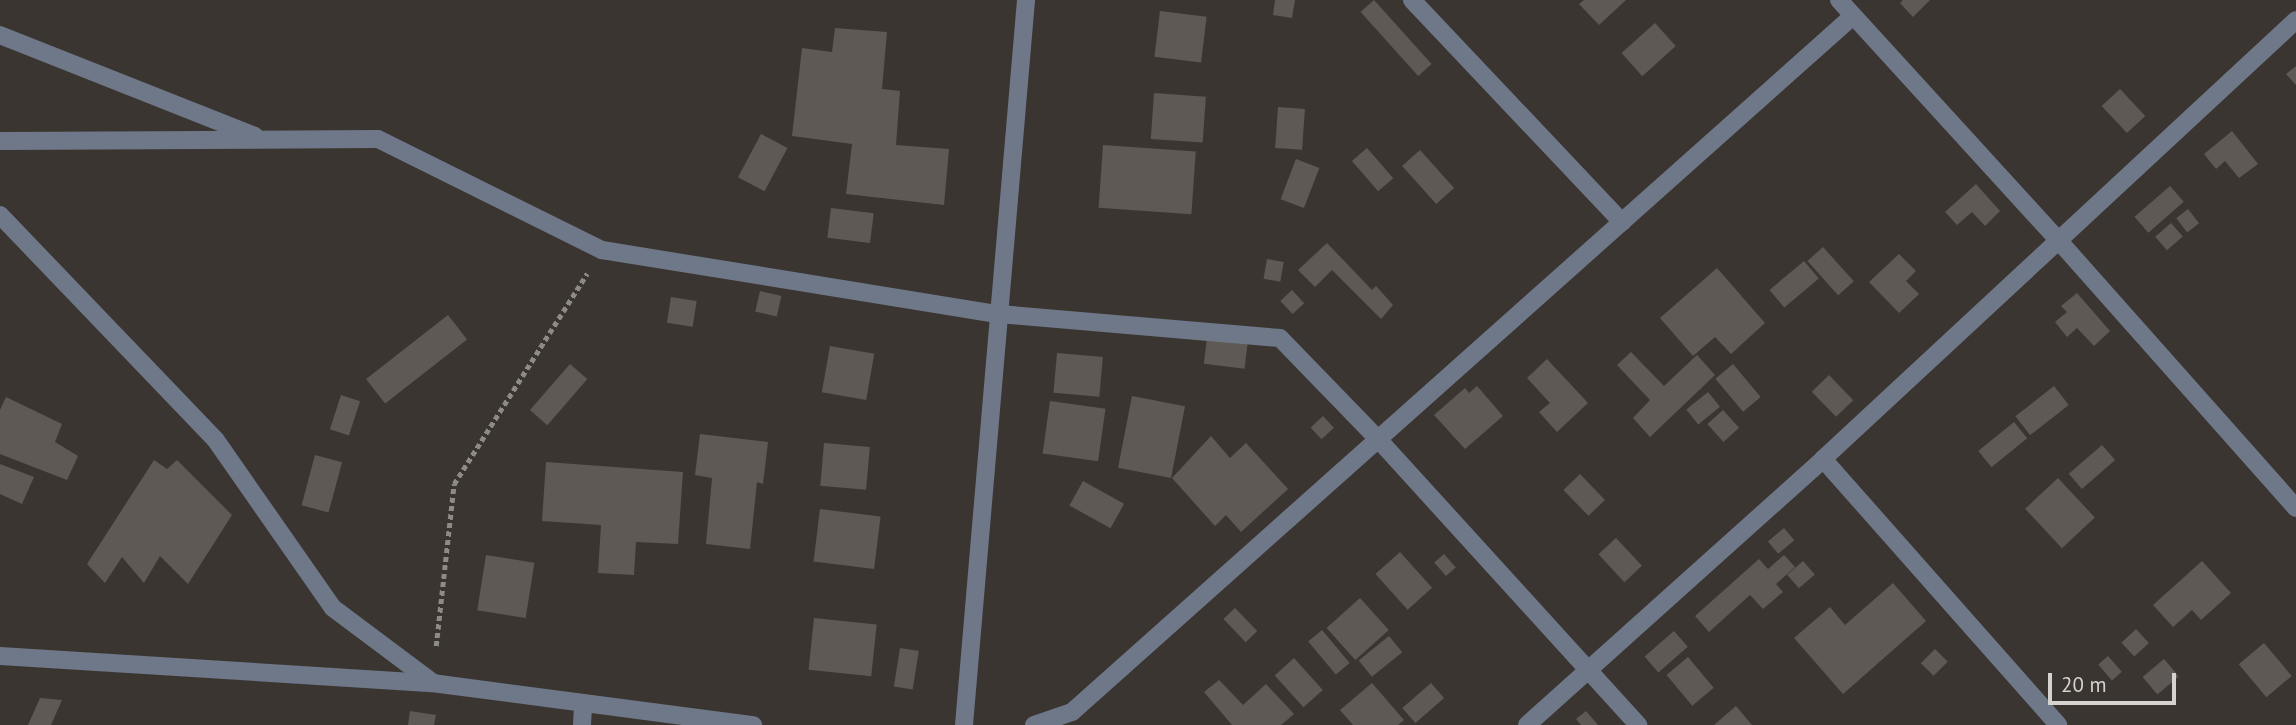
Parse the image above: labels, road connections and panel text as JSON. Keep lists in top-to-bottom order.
{
  "scale_bar": "20 m"
}
